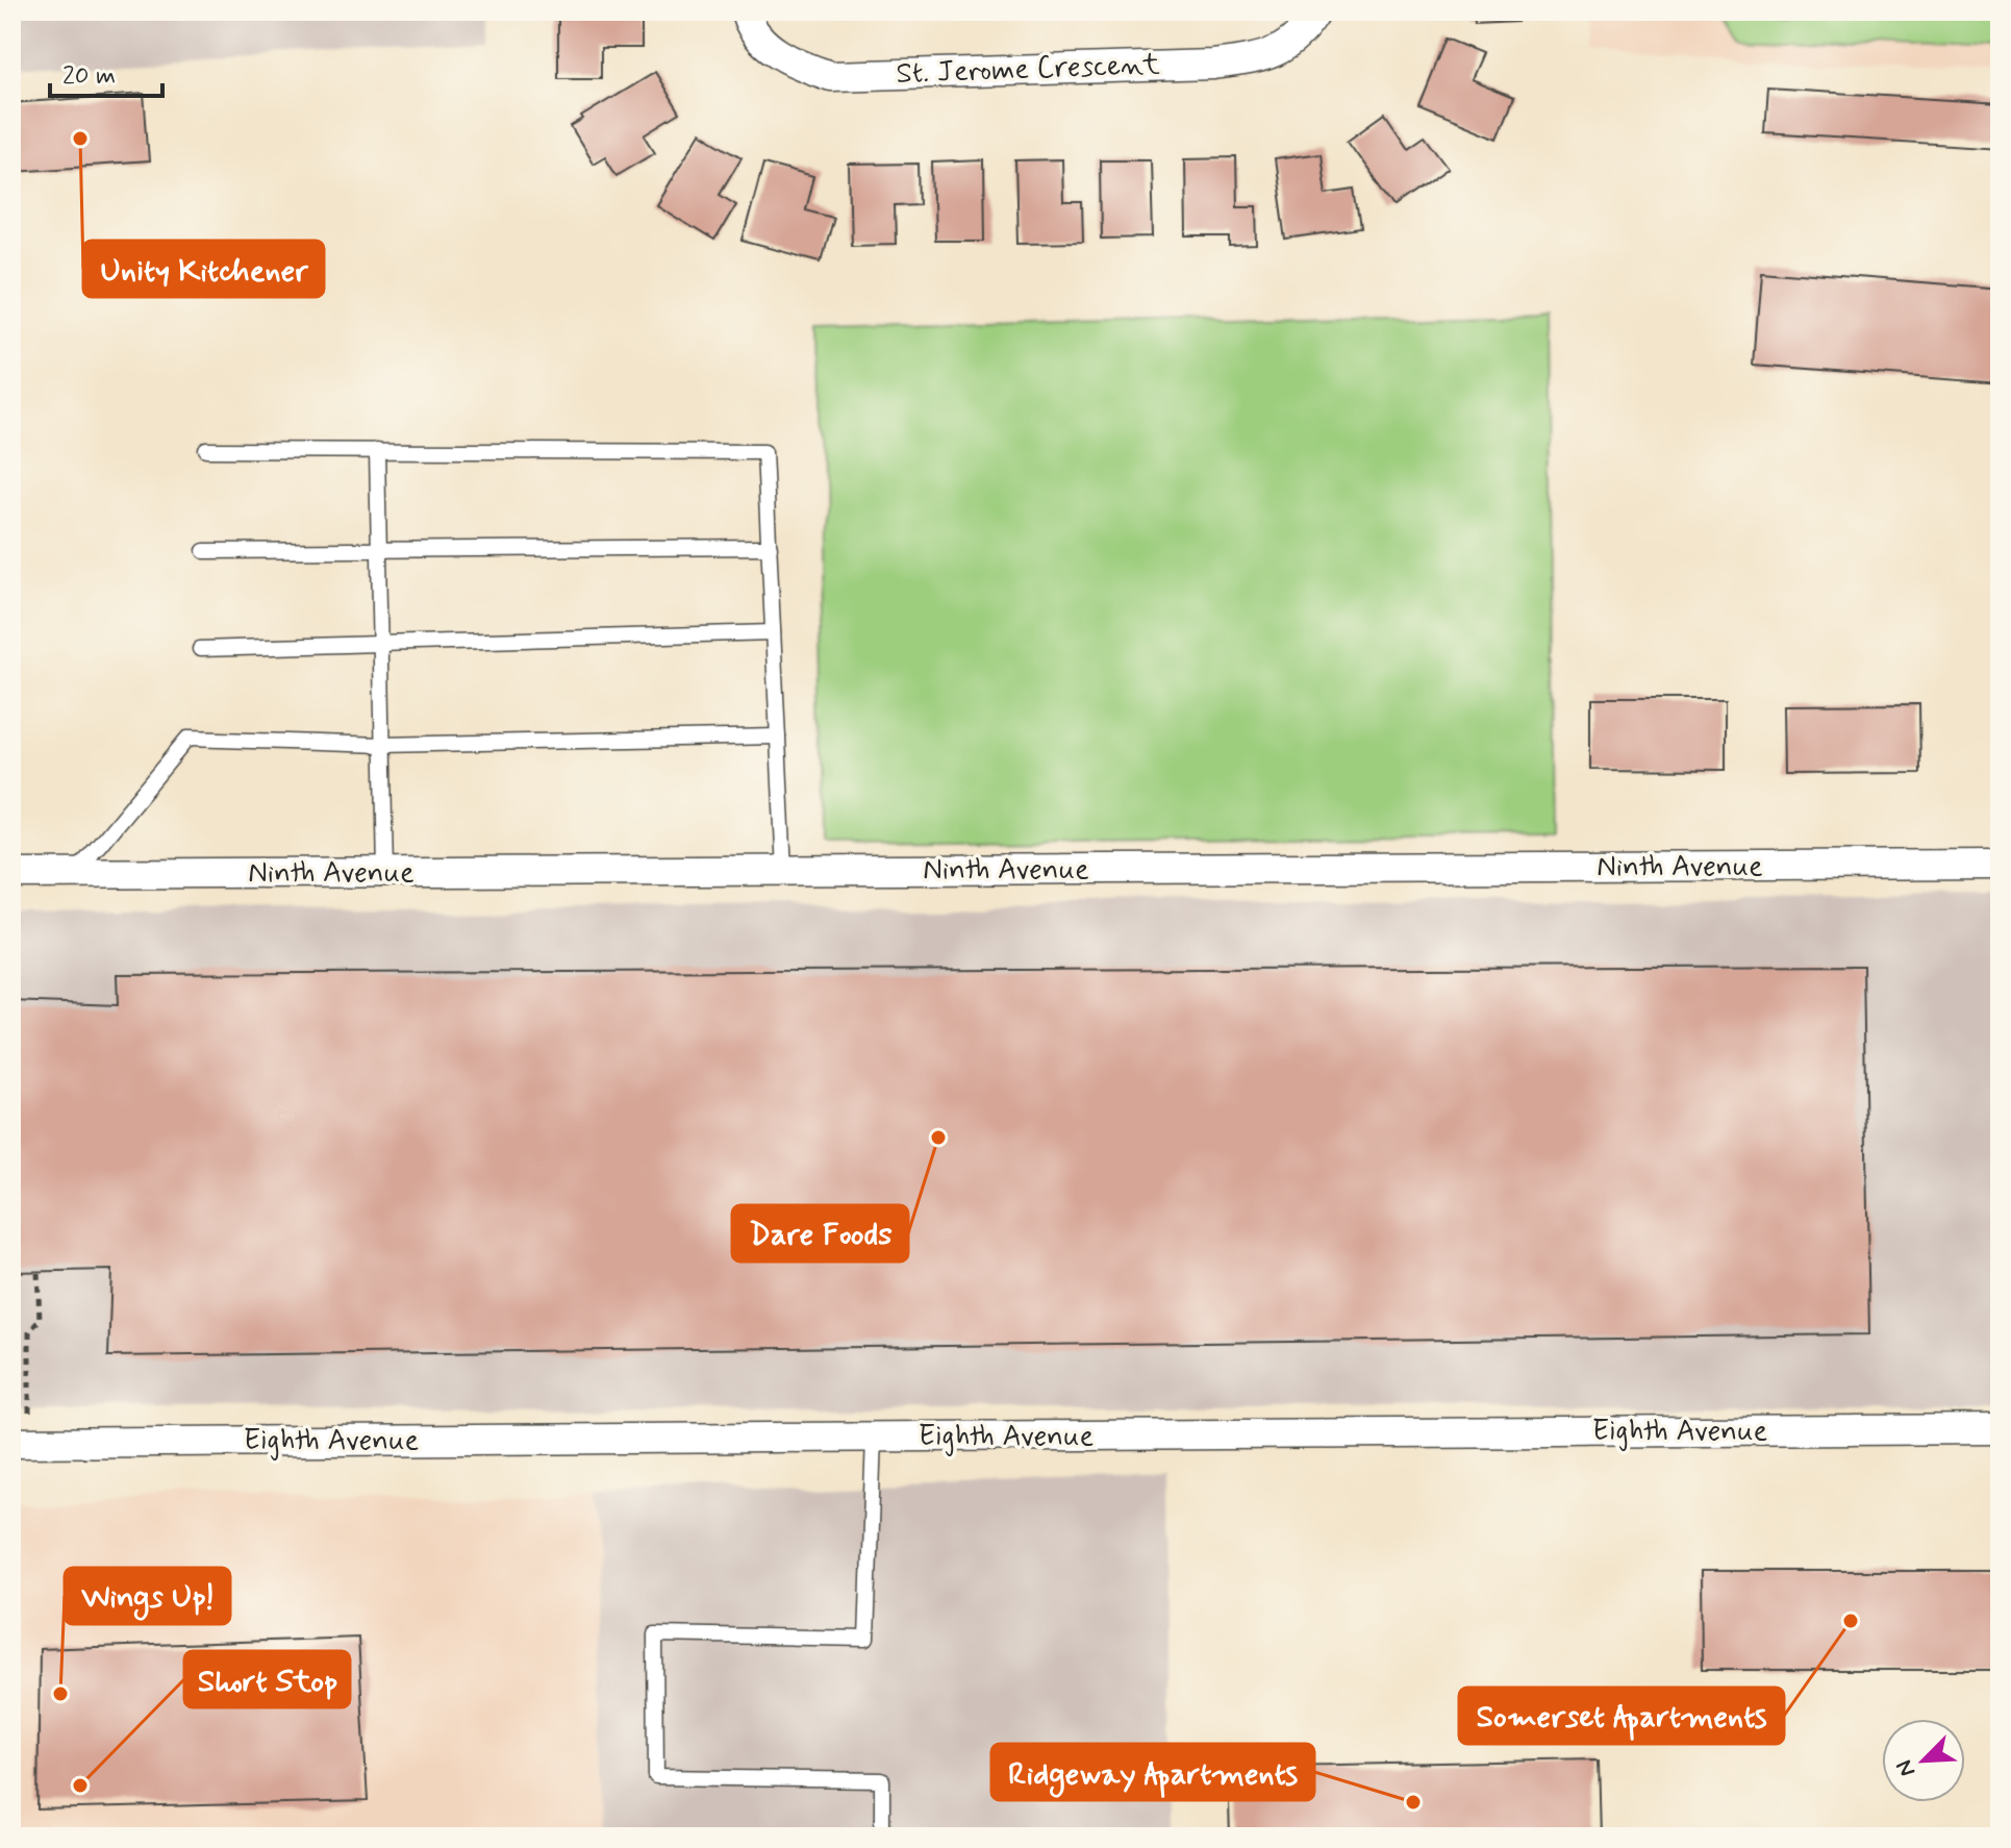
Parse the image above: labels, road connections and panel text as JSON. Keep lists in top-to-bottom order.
{
  "streets": {
    "street": ["St. Jerome Crescent", "Ninth Avenue", "Eighth Avenue"]
  },
  "places": [
    "Unity Kitchener",
    "Dare Foods",
    "Somerset Apartments",
    "Wings Up!",
    "Short Stop",
    "Ridgeway Apartments"
  ],
  "scale_bar": "20 m",
  "north": "bottom left"
}
